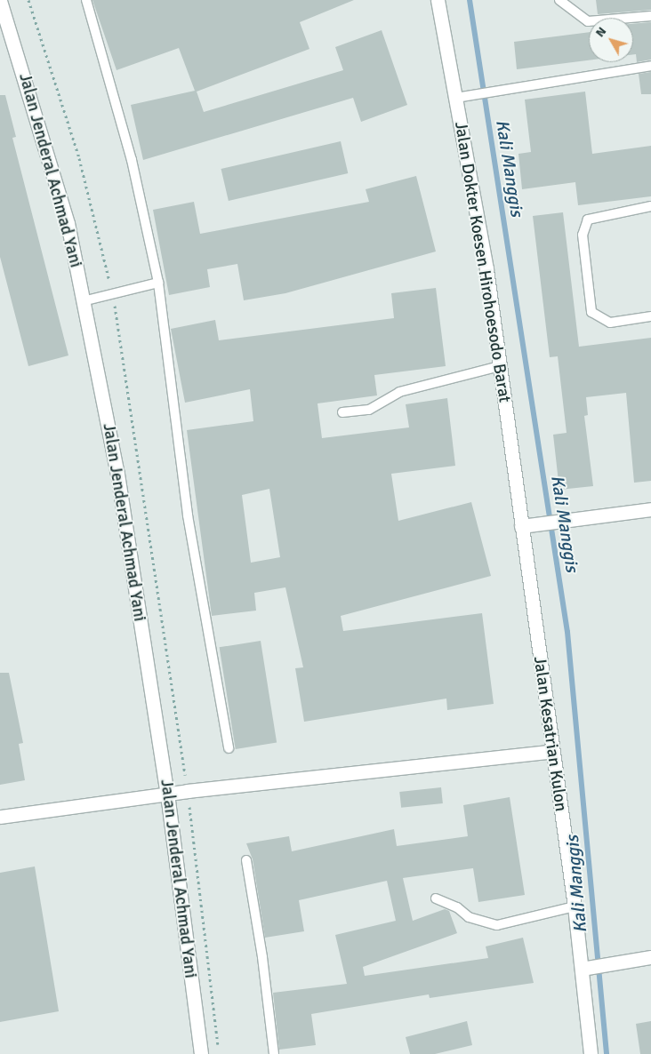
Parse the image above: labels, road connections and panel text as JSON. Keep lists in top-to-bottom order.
{
  "streets": {
    "street": ["Jalan Jenderal Achmad Yani", "Jalan Dokter Koesen Hirohoesodo Barat", "Jalan Kesatrian Kulon"]
  },
  "crossings": [
    ["Jalan Dokter Koesen Hirohoesodo Barat", "Jalan Kesatrian Kulon"]
  ],
  "water": ["Kali Manggis"],
  "north": "top left"
}
